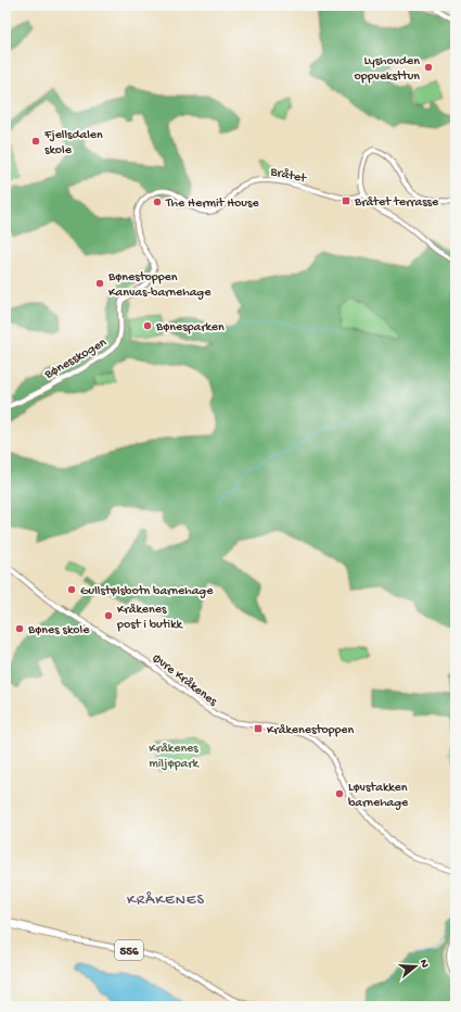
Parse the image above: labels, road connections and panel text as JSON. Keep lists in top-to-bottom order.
{
  "streets": {
    "main road": [
      "Bråtet",
      "Bønesskogen",
      "Øvre Kråkenes",
      "556"
    ]
  },
  "crossings": [
    ["Bråtet", "Bønesskogen"]
  ],
  "districts": ["KRÅKENES"],
  "parks": ["Kråkenes miljøpark"],
  "places": {
    "other": [
      "Lyshovden oppveksttun",
      "Fjellsdalen skole",
      "The Hermit House",
      "Bønestoppen Kanvas-barnehage",
      "Bønesparken",
      "Gullstølsbotn barnehage",
      "Kråkenes post i butikk",
      "Bønes skole",
      "Løvstakken barnehage"
    ],
    "transit": ["Bråtet terrasse", "Kråkenestoppen"]
  },
  "north": "right"
}
